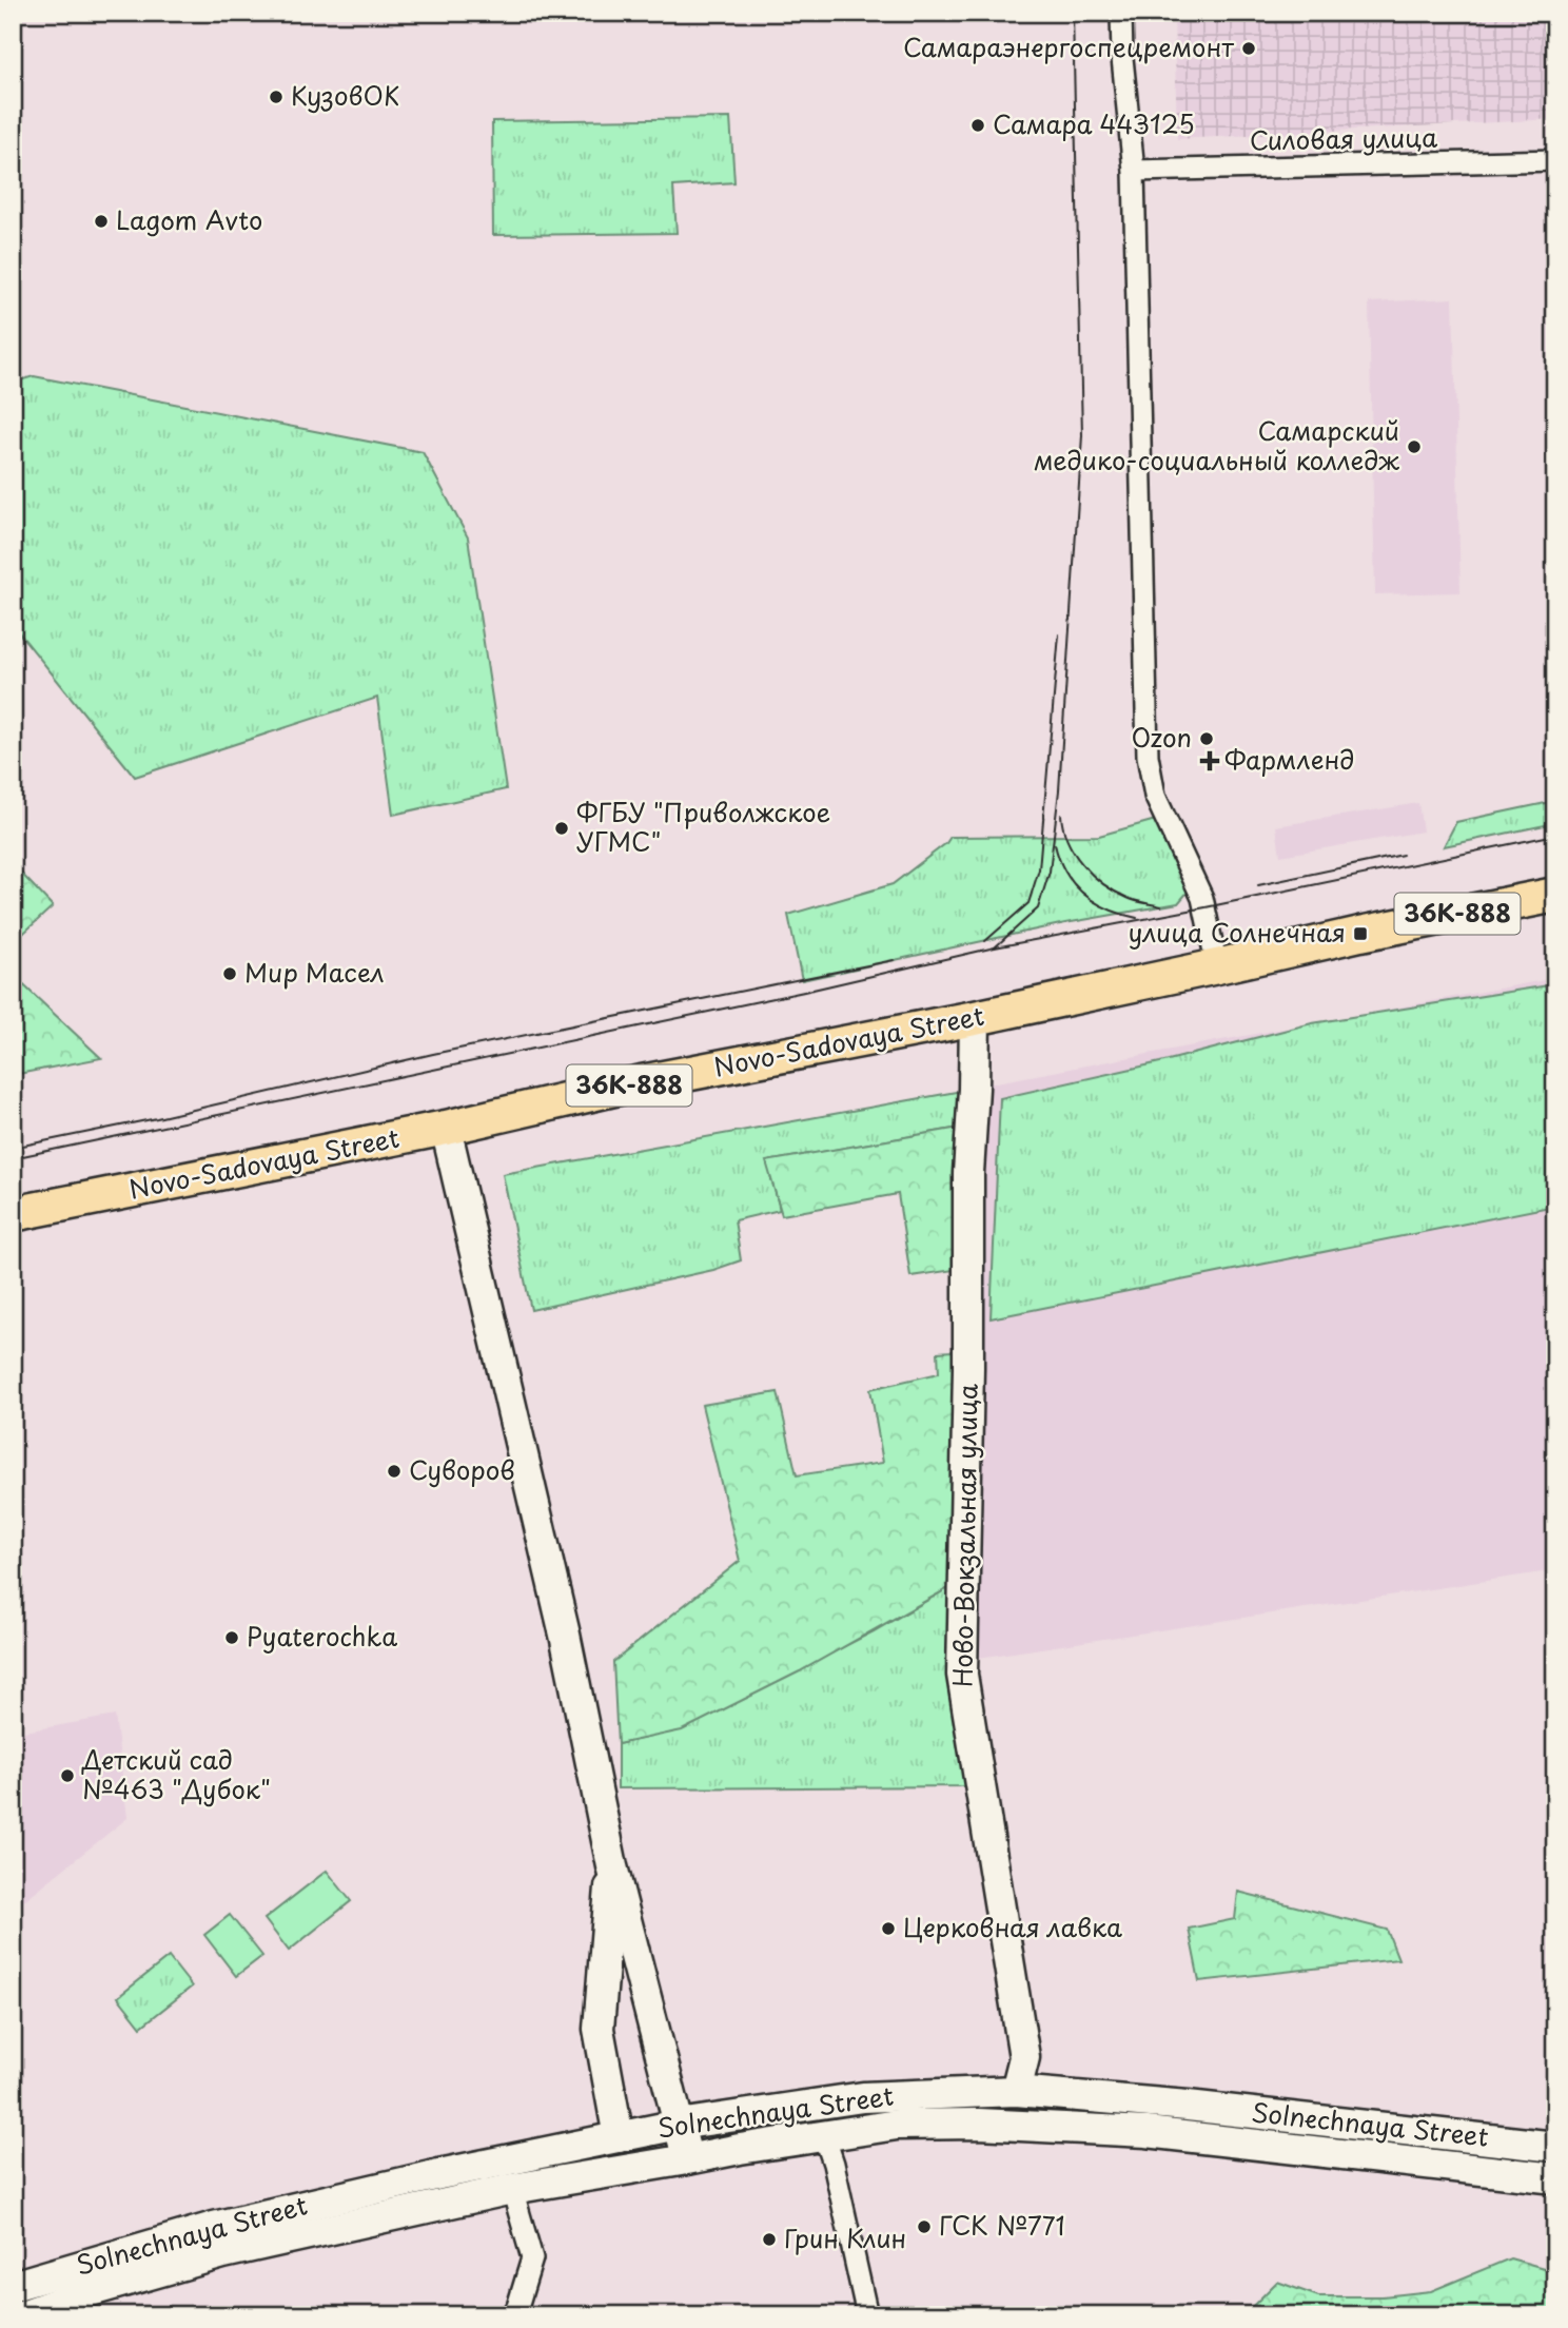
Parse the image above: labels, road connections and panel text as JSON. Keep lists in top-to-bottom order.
{
  "streets": {
    "main road": [
      "36К-888",
      "Novo-Sadovaya Street",
      "Ново-Вокзальная улица",
      "Solnechnaya Street"
    ],
    "street": ["Силовая улица"]
  },
  "crossings": [
    ["Novo-Sadovaya Street", "Ново-Вокзальная улица"],
    ["Ново-Вокзальная улица", "Solnechnaya Street"]
  ],
  "places": {
    "other": [
      "Самараэнергоспецремонт",
      "КузовОК",
      "Самара 443125",
      "Lagom Avto",
      "Самарский медико-социальный колледж",
      "Ozon",
      "ФГБУ \"Приволжское УГМС\"",
      "Мир Масел",
      "Суворов",
      "Pyaterochka",
      "Детский сад №463 \"Дубок\"",
      "Церковная лавка",
      "ГСК №771",
      "Грин Клин"
    ],
    "health": ["Фармленд"],
    "transit": ["улица Солнечная"]
  }
}
